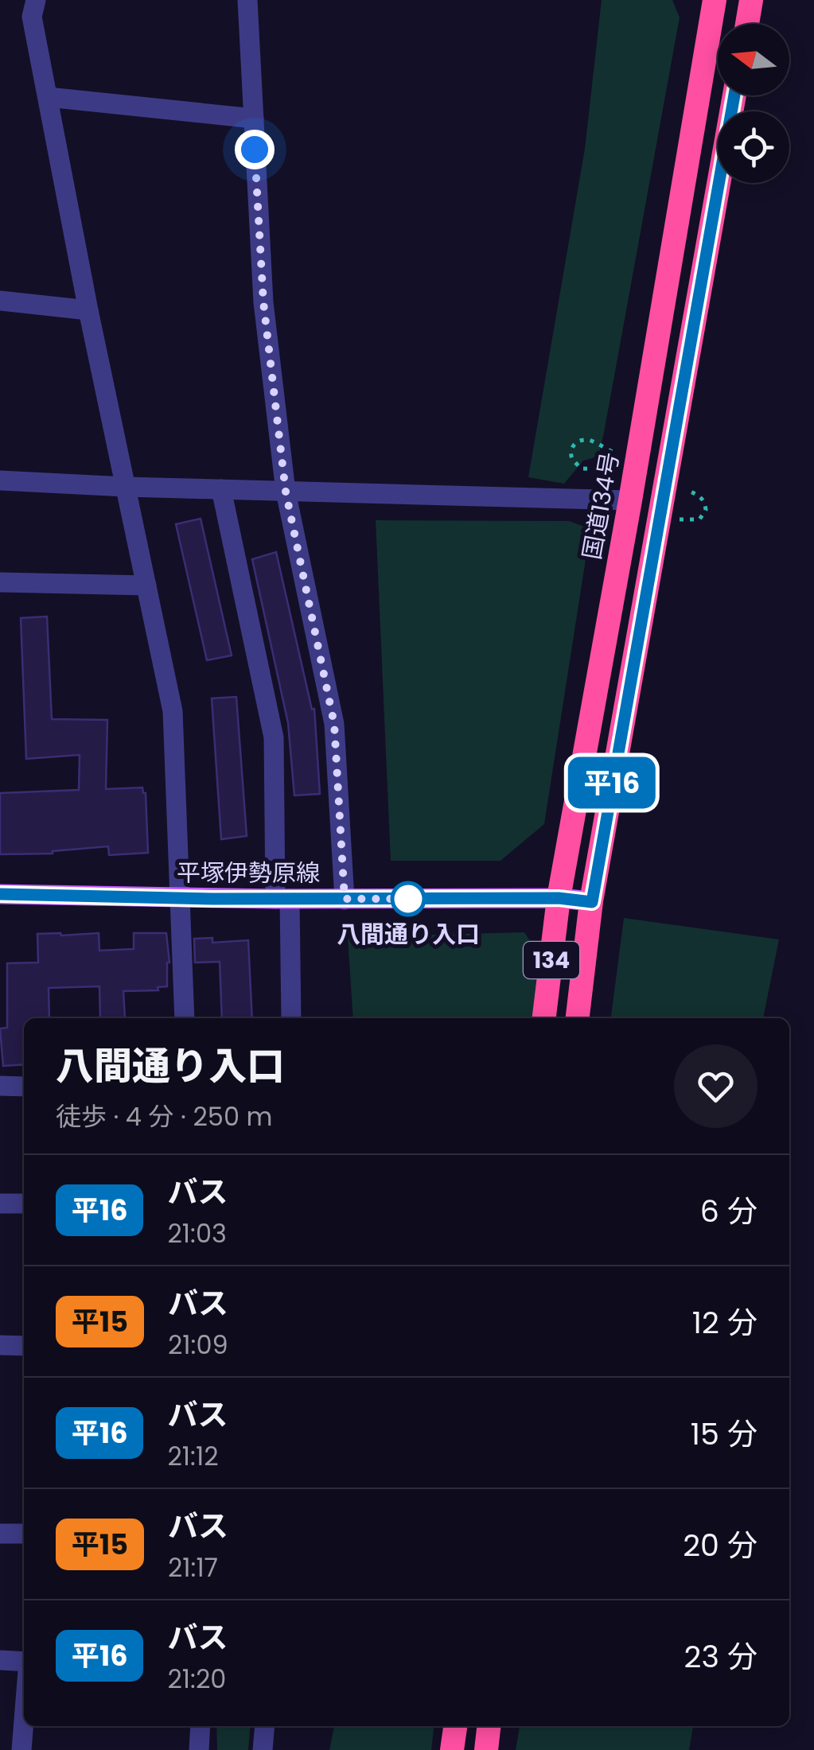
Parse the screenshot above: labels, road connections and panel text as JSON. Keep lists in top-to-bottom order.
{
  "streets": {
    "highway": ["国道134号", "134"],
    "main road": ["平塚伊勢原線"]
  },
  "crossings": [
    ["国道134号", "平塚伊勢原線"],
    ["平塚伊勢原線", "134"]
  ],
  "places": ["八間通り入口"],
  "lines": ["bus line 平16"],
  "north": "left",
  "page": {
    "on_map": "平16",
    "heading": ["八間通り入口", "徒歩 · 4 分 · 250 m"],
    "list": [
      {
        "mark": "平16",
        "name": "バス",
        "note": "21:03",
        "value": "6 分"
      },
      {
        "mark": "平15",
        "name": "バス",
        "note": "21:09",
        "value": "12 分"
      },
      {
        "mark": "平16",
        "name": "バス",
        "note": "21:12",
        "value": "15 分"
      },
      {
        "mark": "平15",
        "name": "バス",
        "note": "21:17",
        "value": "20 分"
      },
      {
        "mark": "平16",
        "name": "バス",
        "note": "21:20",
        "value": "23 分"
      }
    ]
  }
}
